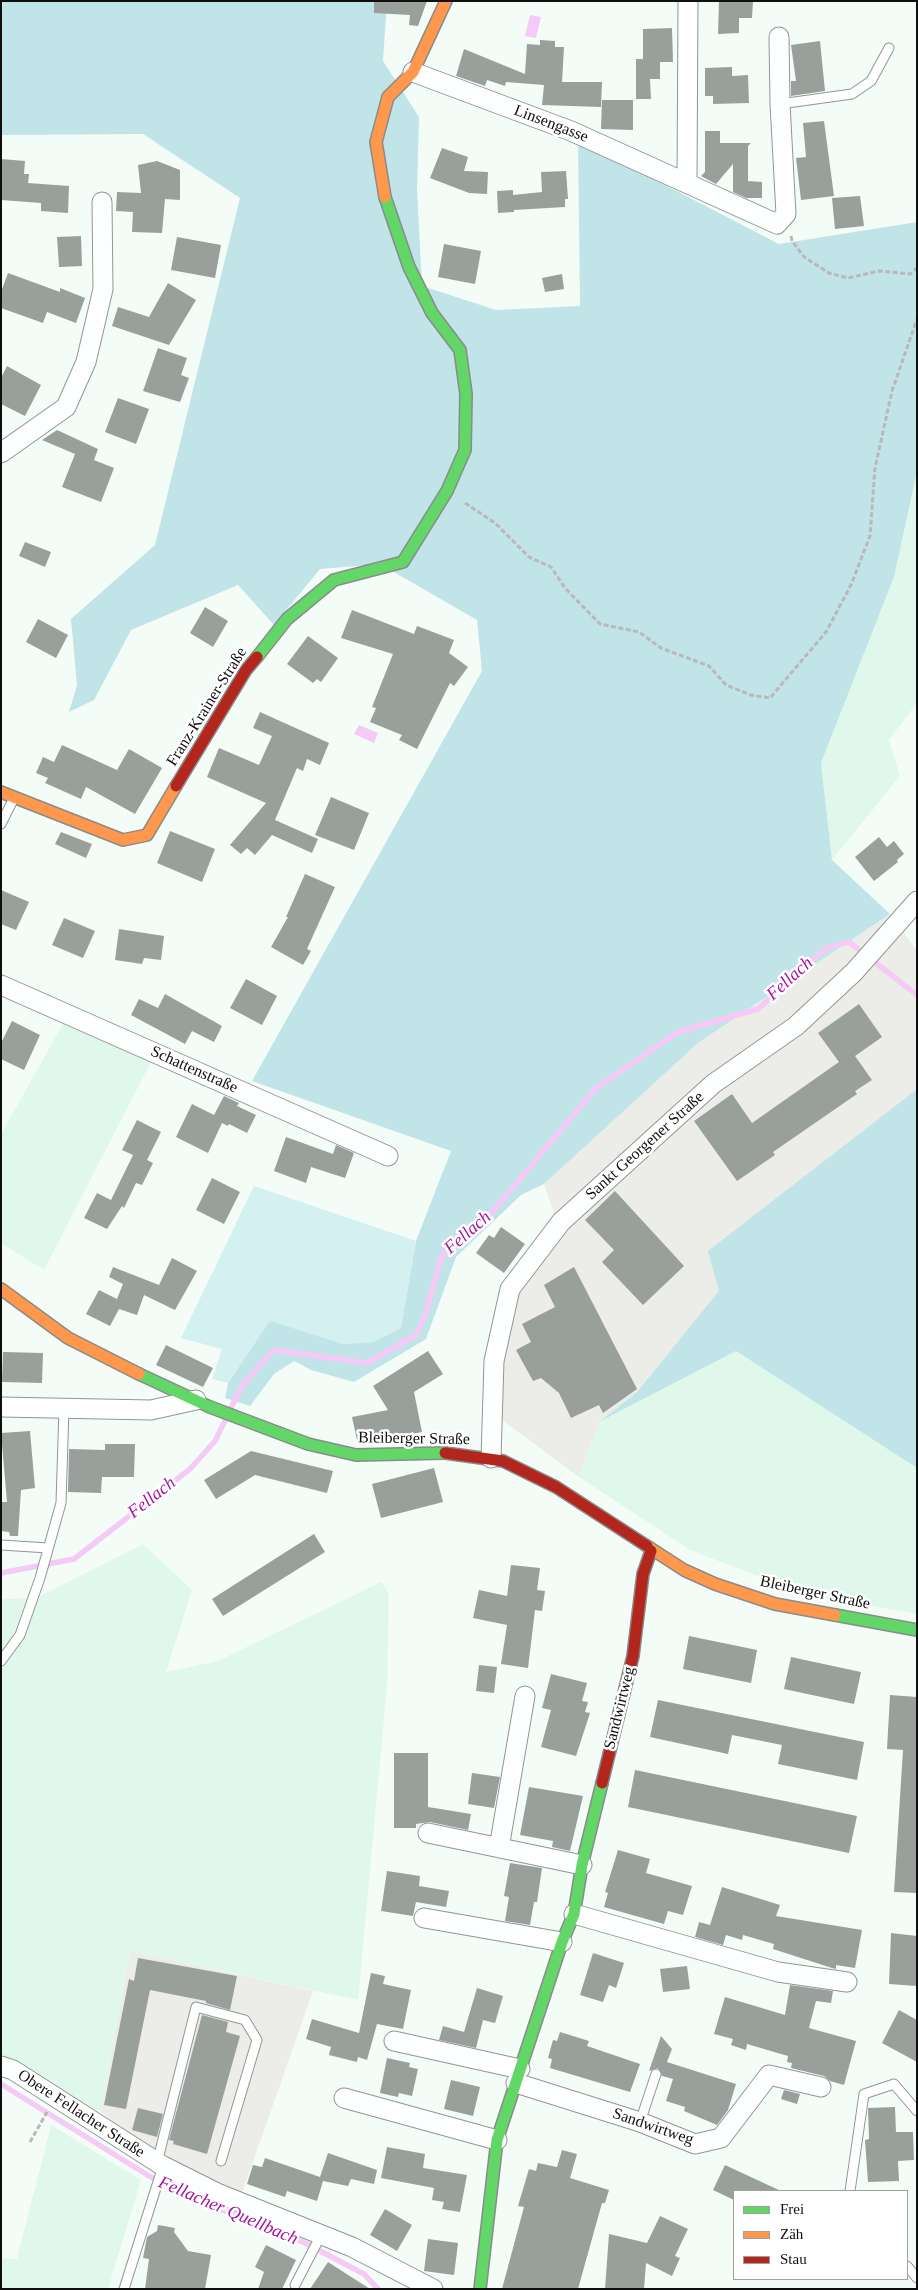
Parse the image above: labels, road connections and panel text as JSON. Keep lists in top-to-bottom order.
{
  "streets": {
    "street": [
      "Linsengasse",
      "Franz-Krainer-Straße",
      "Schattenstraße",
      "Sankt Georgener Straße",
      "Bleiberger Straße",
      "Sandwirtweg",
      "Obere Fellacher Straße"
    ]
  },
  "crossings": [
    ["Linsengasse", "Franz-Krainer-Straße"],
    ["Sankt Georgener Straße", "Bleiberger Straße"],
    ["Bleiberger Straße", "Sandwirtweg"]
  ],
  "water": ["Fellach", "Fellacher Quellbach"],
  "legend": ["Frei", "Zäh", "Stau"]
}
